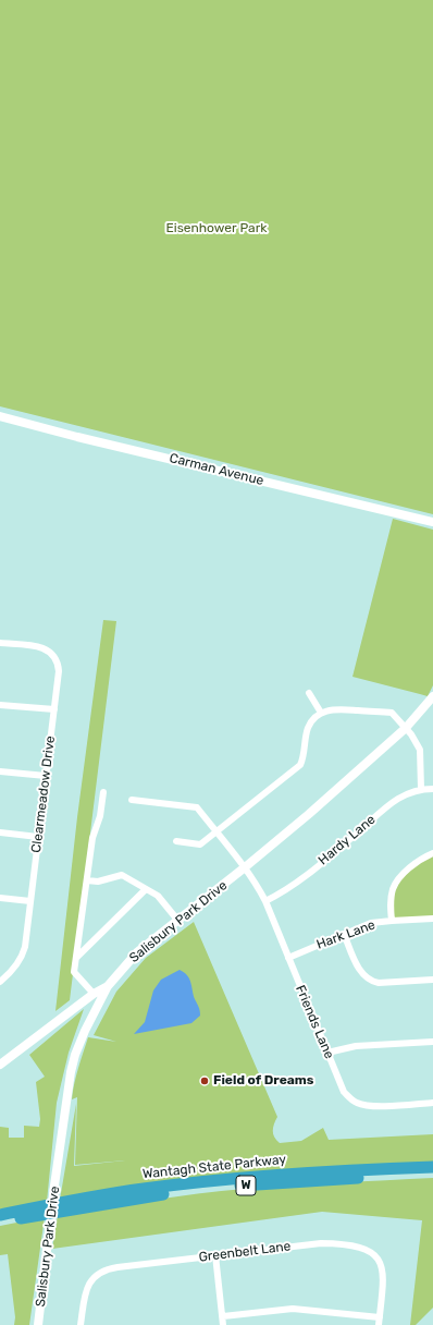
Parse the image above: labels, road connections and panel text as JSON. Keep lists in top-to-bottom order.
{
  "streets": {
    "highway": ["Wantagh State Parkway", "W"],
    "main road": ["Carman Avenue", "Salisbury Park Drive"],
    "street": [
      "Clearmeadow Drive",
      "Hardy Lane",
      "Hark Lane",
      "Friends Lane",
      "Greenbelt Lane"
    ]
  },
  "crossings": [
    ["Hardy Lane", "Friends Lane"],
    ["Salisbury Park Drive", "Friends Lane"],
    ["Hark Lane", "Friends Lane"]
  ],
  "parks": ["Eisenhower Park"],
  "places": ["Field of Dreams"]
}
